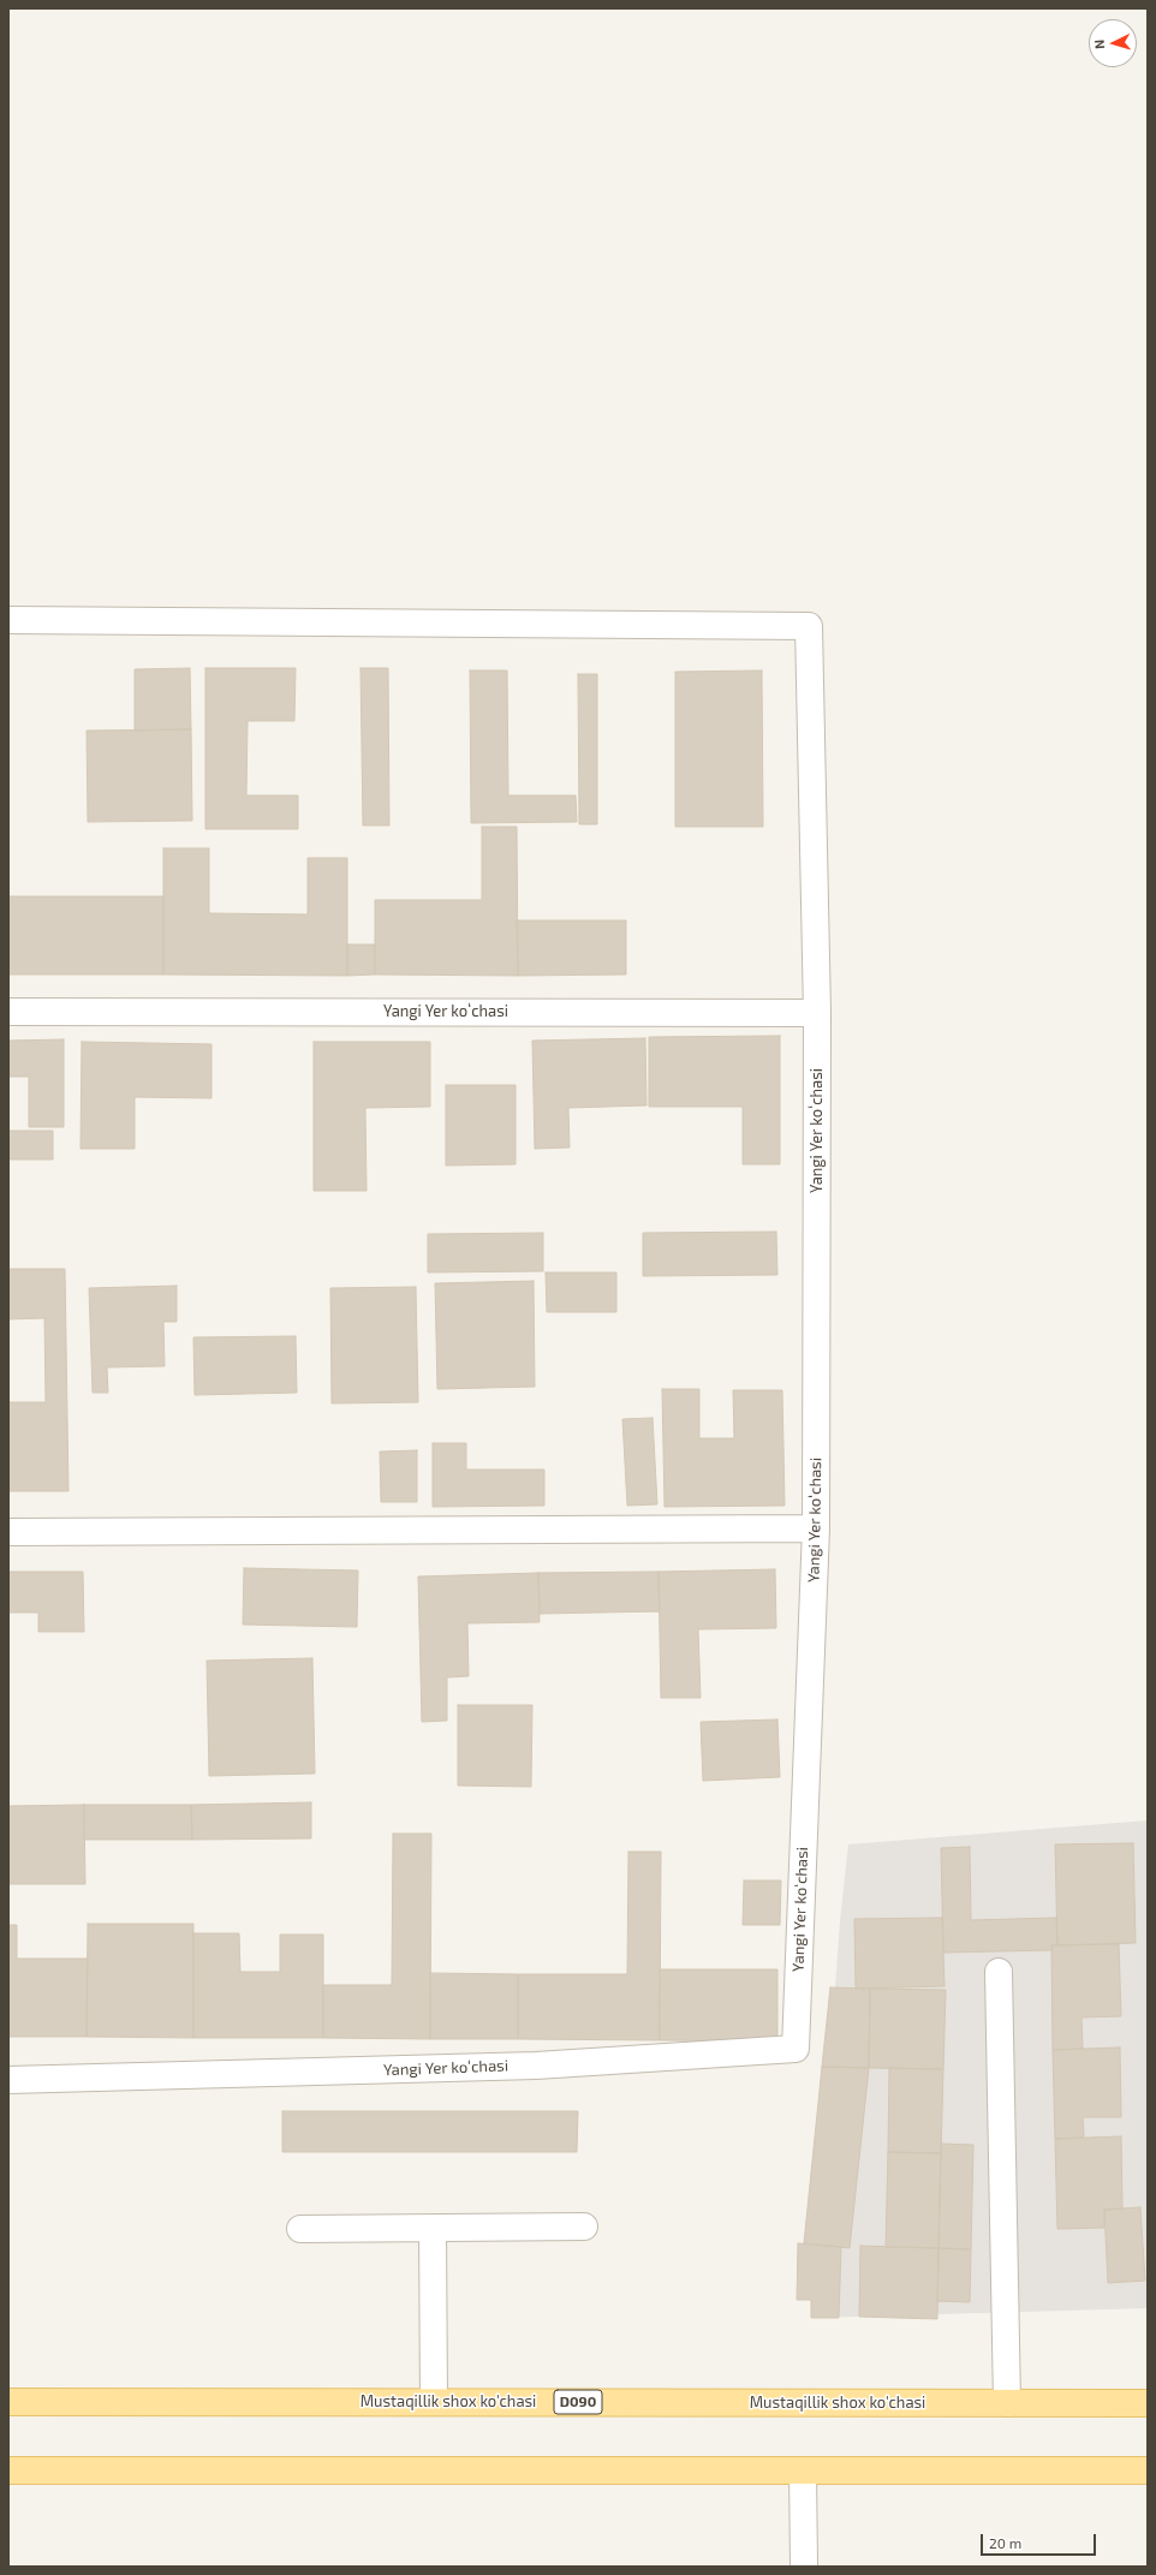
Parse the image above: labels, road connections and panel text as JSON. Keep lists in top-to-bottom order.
{
  "streets": {
    "main road": ["Mustaqillik shox ko'chasi", "D090"],
    "street": ["Yangi Yer koʻchasi"]
  },
  "scale_bar": "20 m",
  "north": "left"
}
